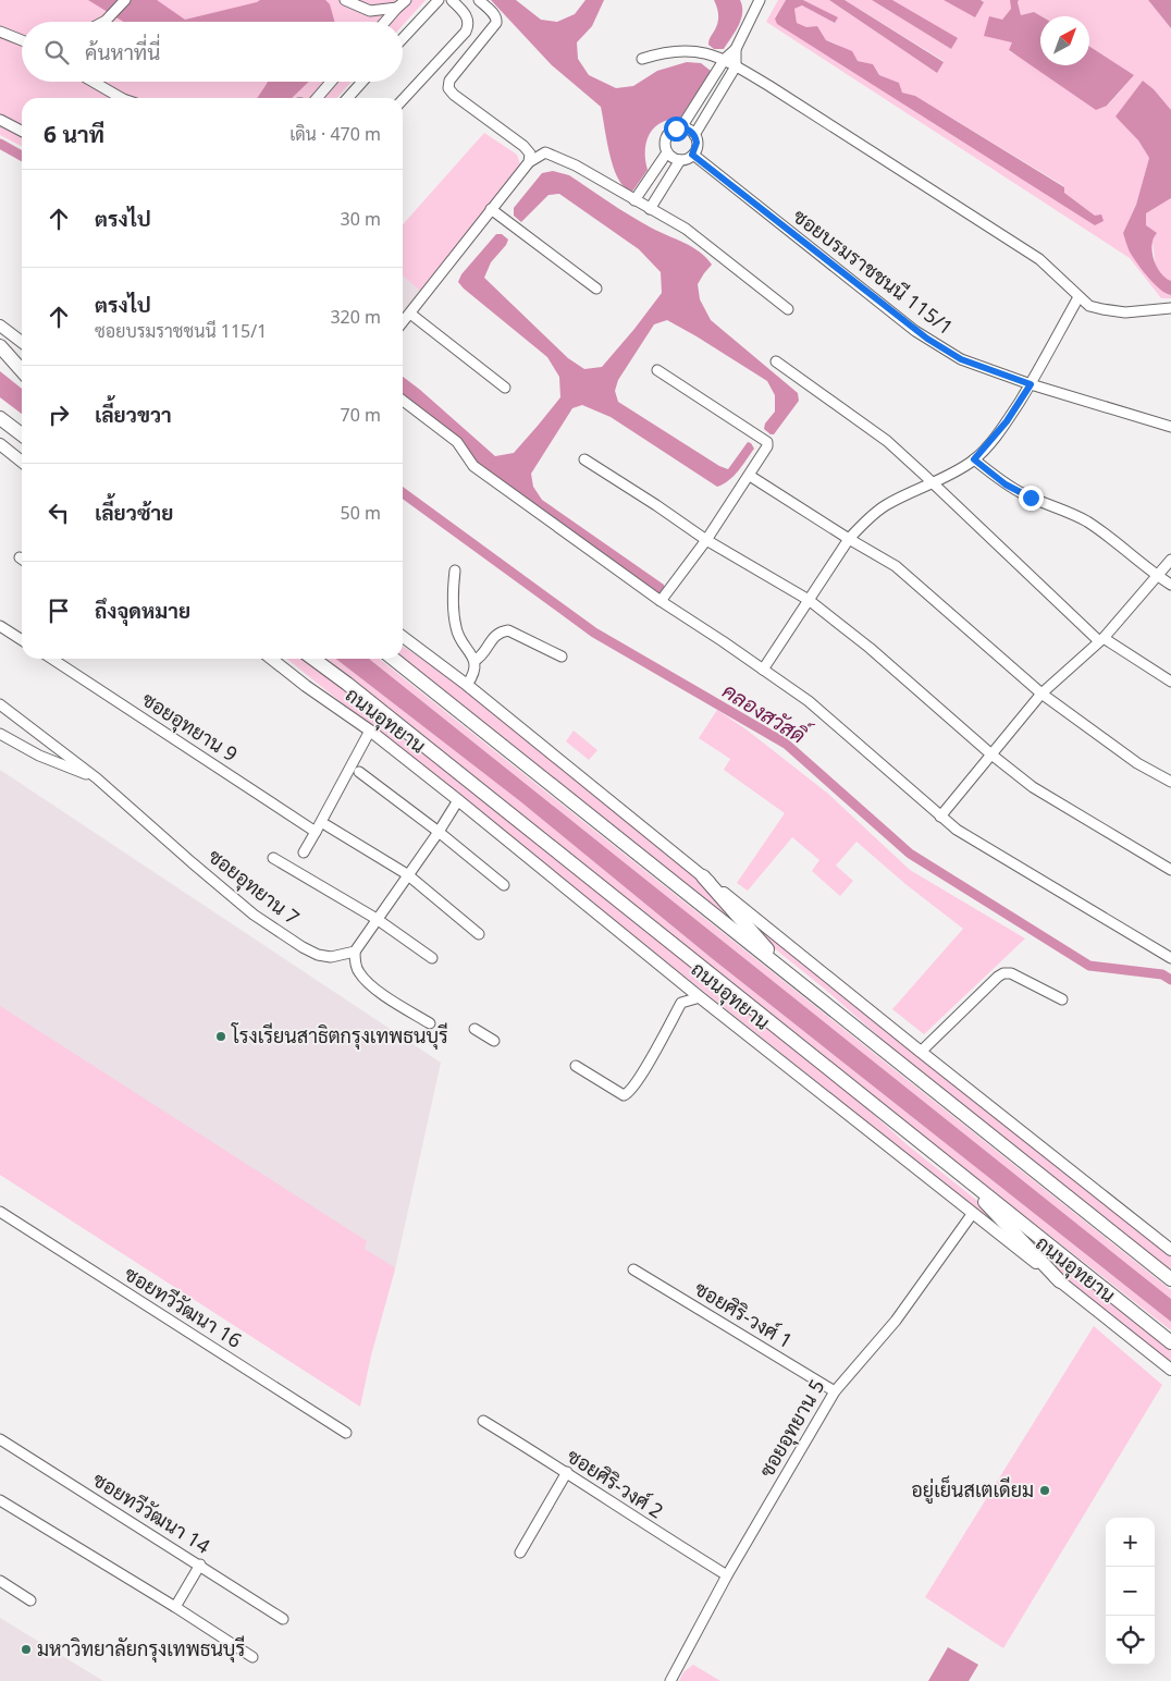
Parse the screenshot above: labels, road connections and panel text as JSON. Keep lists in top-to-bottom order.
{
  "streets": {
    "main road": ["ถนนอุทยาน"],
    "street": [
      "ซอยบรมราชชนนี 115/1",
      "ซอยอุทยาน 9",
      "ซอยอุทยาน 7",
      "ซอยทวีวัฒนา 16",
      "ซอยศิริ-วงศ์ 1",
      "ซอยอุทยาน 5",
      "ซอยศิริ-วงศ์ 2",
      "ซอยทวีวัฒนา 14"
    ]
  },
  "crossings": [
    ["ถนนอุทยาน", "ซอยอุทยาน 5"],
    ["ซอยศิริ-วงศ์ 1", "ซอยอุทยาน 5"],
    ["ซอยอุทยาน 5", "ซอยศิริ-วงศ์ 2"]
  ],
  "water": ["คลองสวัสดิ์"],
  "places": ["โรงเรียนสาธิตกรุงเทพธนบุรี", "อยู่เย็นสเตเดียม", "มหาวิทยาลัยกรุงเทพธนบุรี"],
  "north": "top right",
  "page": {
    "search": "ค้นหาที่นี่",
    "heading": ["6 นาที", "เดิน · 470 m"],
    "list": [
      ["ตรงไป", "30 m"],
      ["ตรงไป", "ซอยบรมราชชนนี 115/1", "320 m"],
      ["เลี้ยวขวา", "70 m"],
      ["เลี้ยวซ้าย", "50 m"],
      "ถึงจุดหมาย"
    ],
    "map_buttons": ["+", "−"]
  }
}
